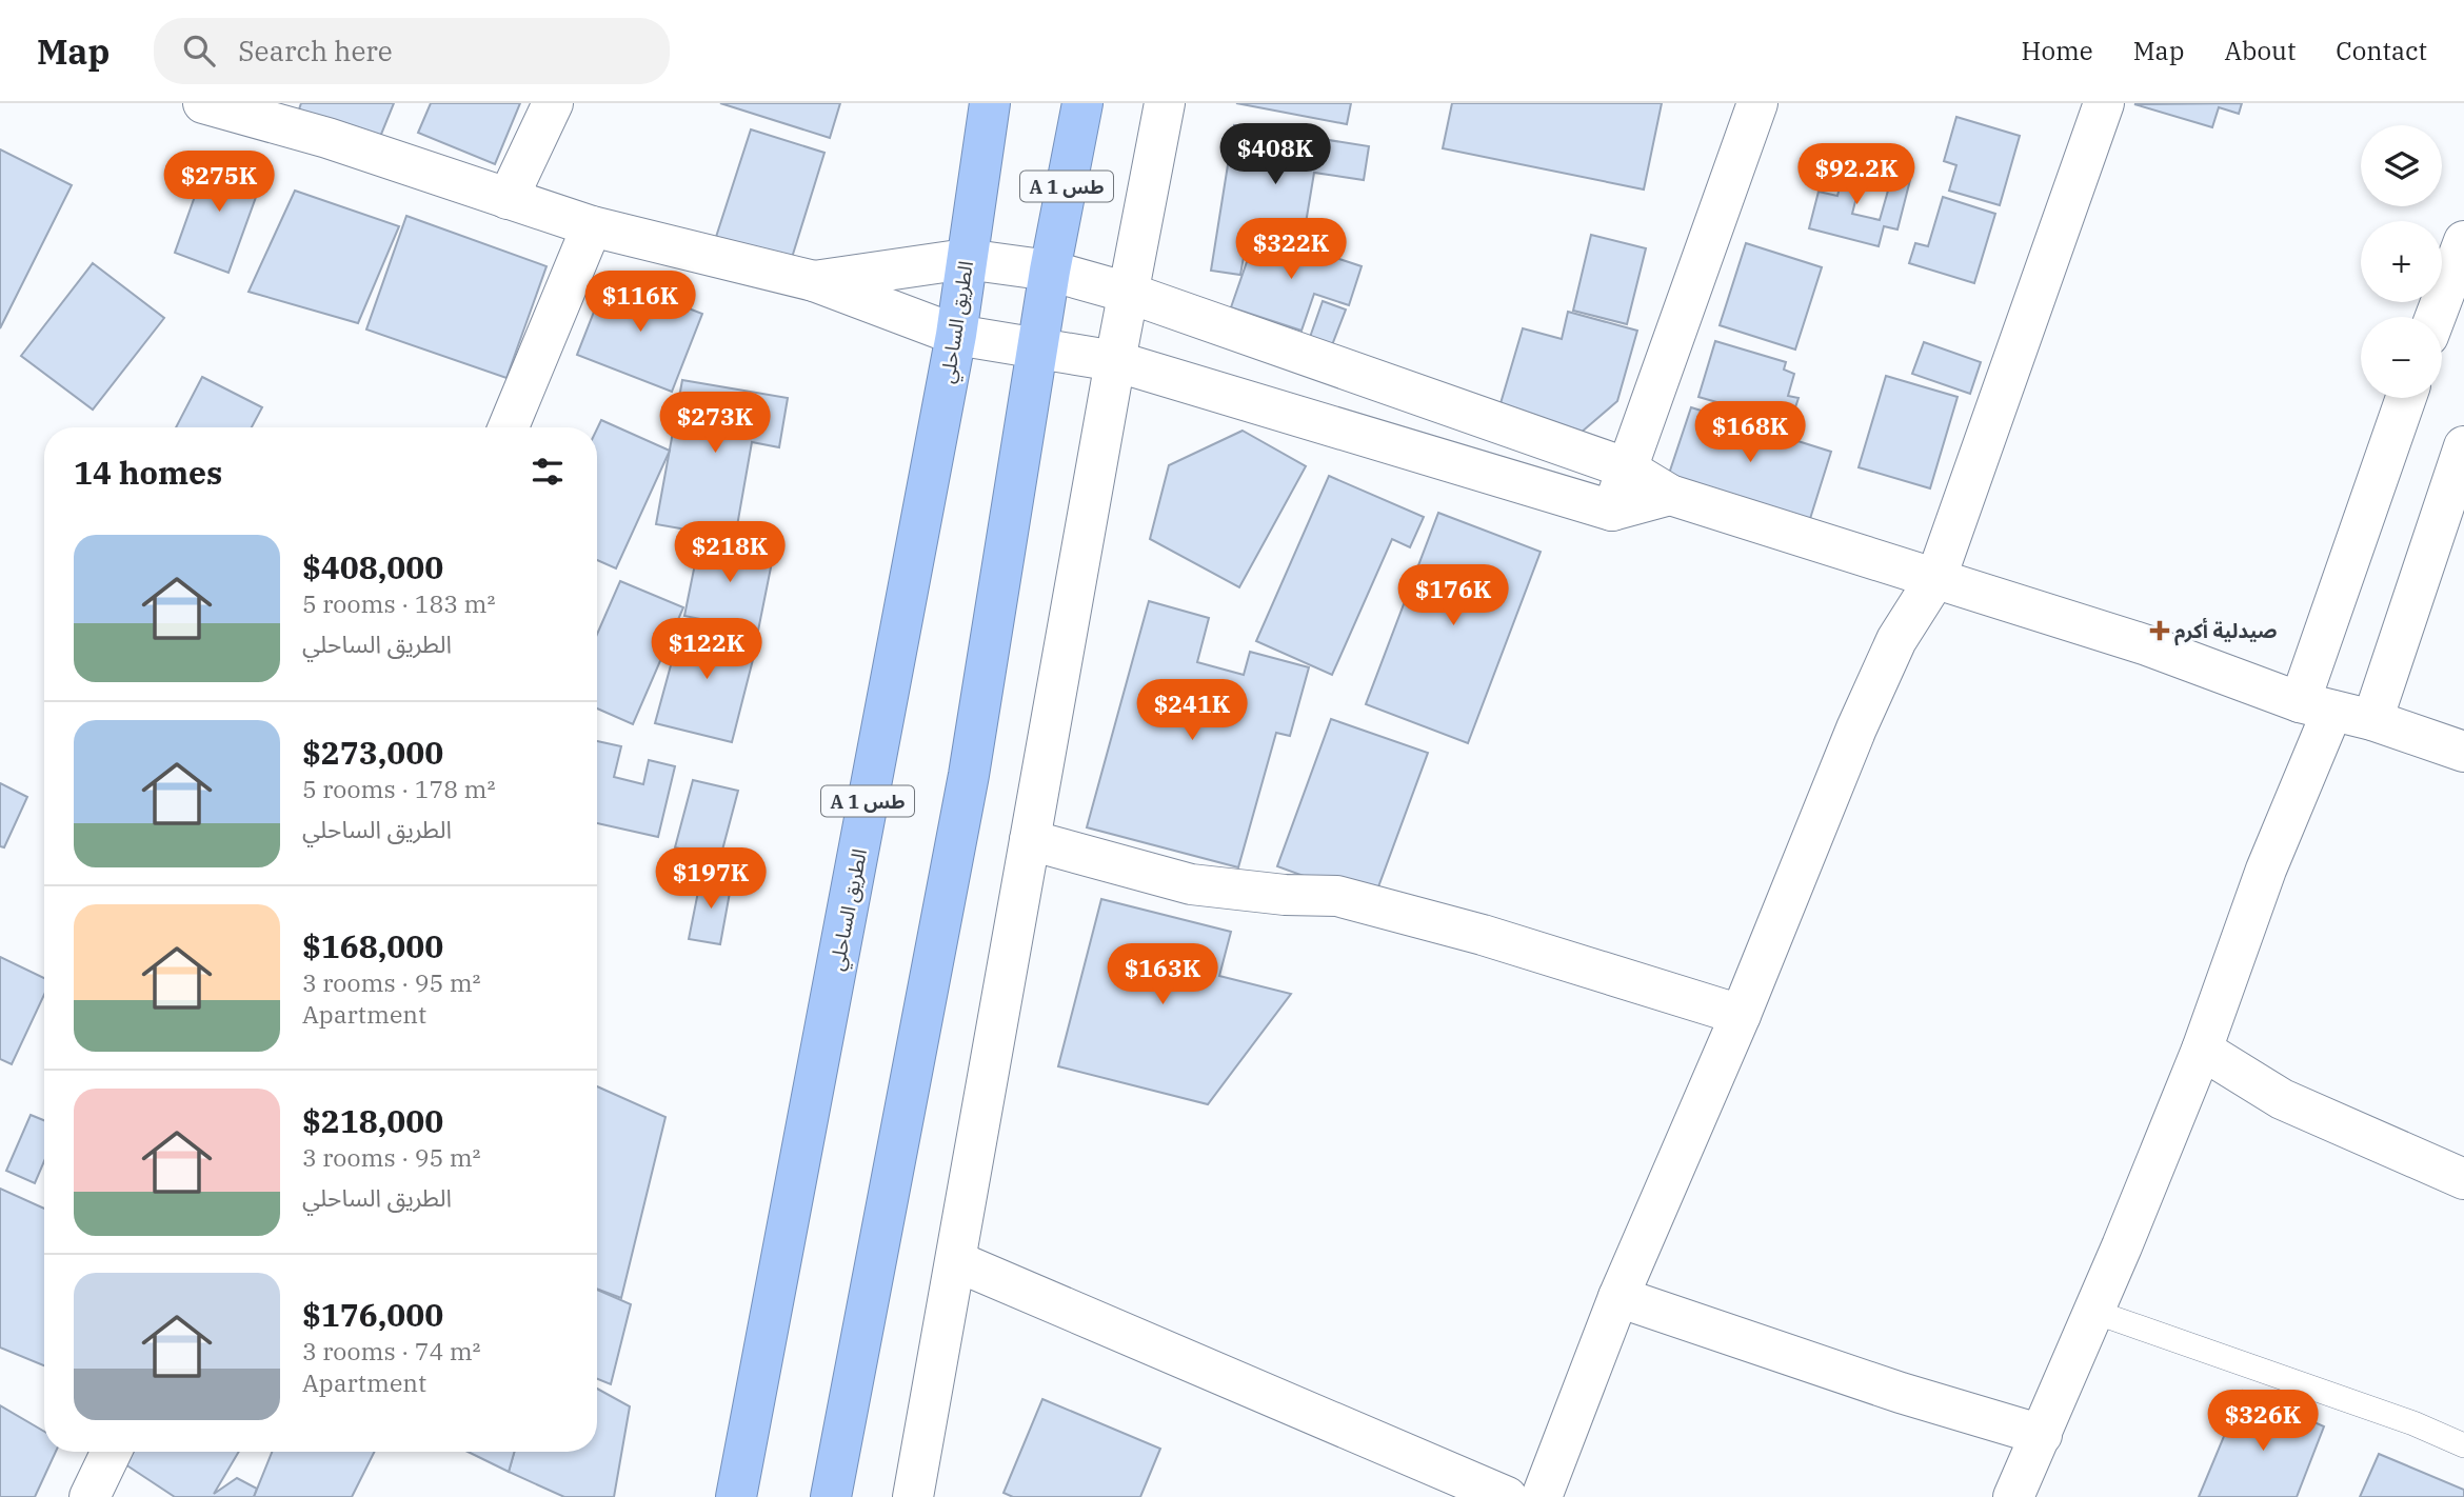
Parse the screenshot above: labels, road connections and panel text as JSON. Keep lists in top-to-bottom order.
{
  "streets": {
    "highway": ["A 1 طس", "الطريق الساحلي"]
  },
  "places": {
    "health": ["صيدلية أكرم"]
  },
  "page": {
    "header": "Map",
    "search": "Search here",
    "nav": [
      "Home",
      "Map",
      "About",
      "Contact"
    ],
    "price": [
      "$408K",
      "$92.2K",
      "$275K",
      "$322K",
      "$116K",
      "$273K",
      "$168K",
      "$218K",
      "$176K",
      "$122K",
      "$241K",
      "$197K",
      "$163K",
      "$326K"
    ],
    "map_buttons": ["+", "−"],
    "heading": "14 homes",
    "list": [
      {
        "name": "$408,000",
        "note": "5 rooms · 183 m² · الطريق الساحلي"
      },
      {
        "name": "$273,000",
        "note": "5 rooms · 178 m² · الطريق الساحلي"
      },
      {
        "name": "$168,000",
        "note": "3 rooms · 95 m² · Apartment"
      },
      {
        "name": "$218,000",
        "note": "3 rooms · 95 m² · الطريق الساحلي"
      },
      {
        "name": "$176,000",
        "note": "3 rooms · 74 m² · Apartment"
      }
    ]
  }
}
